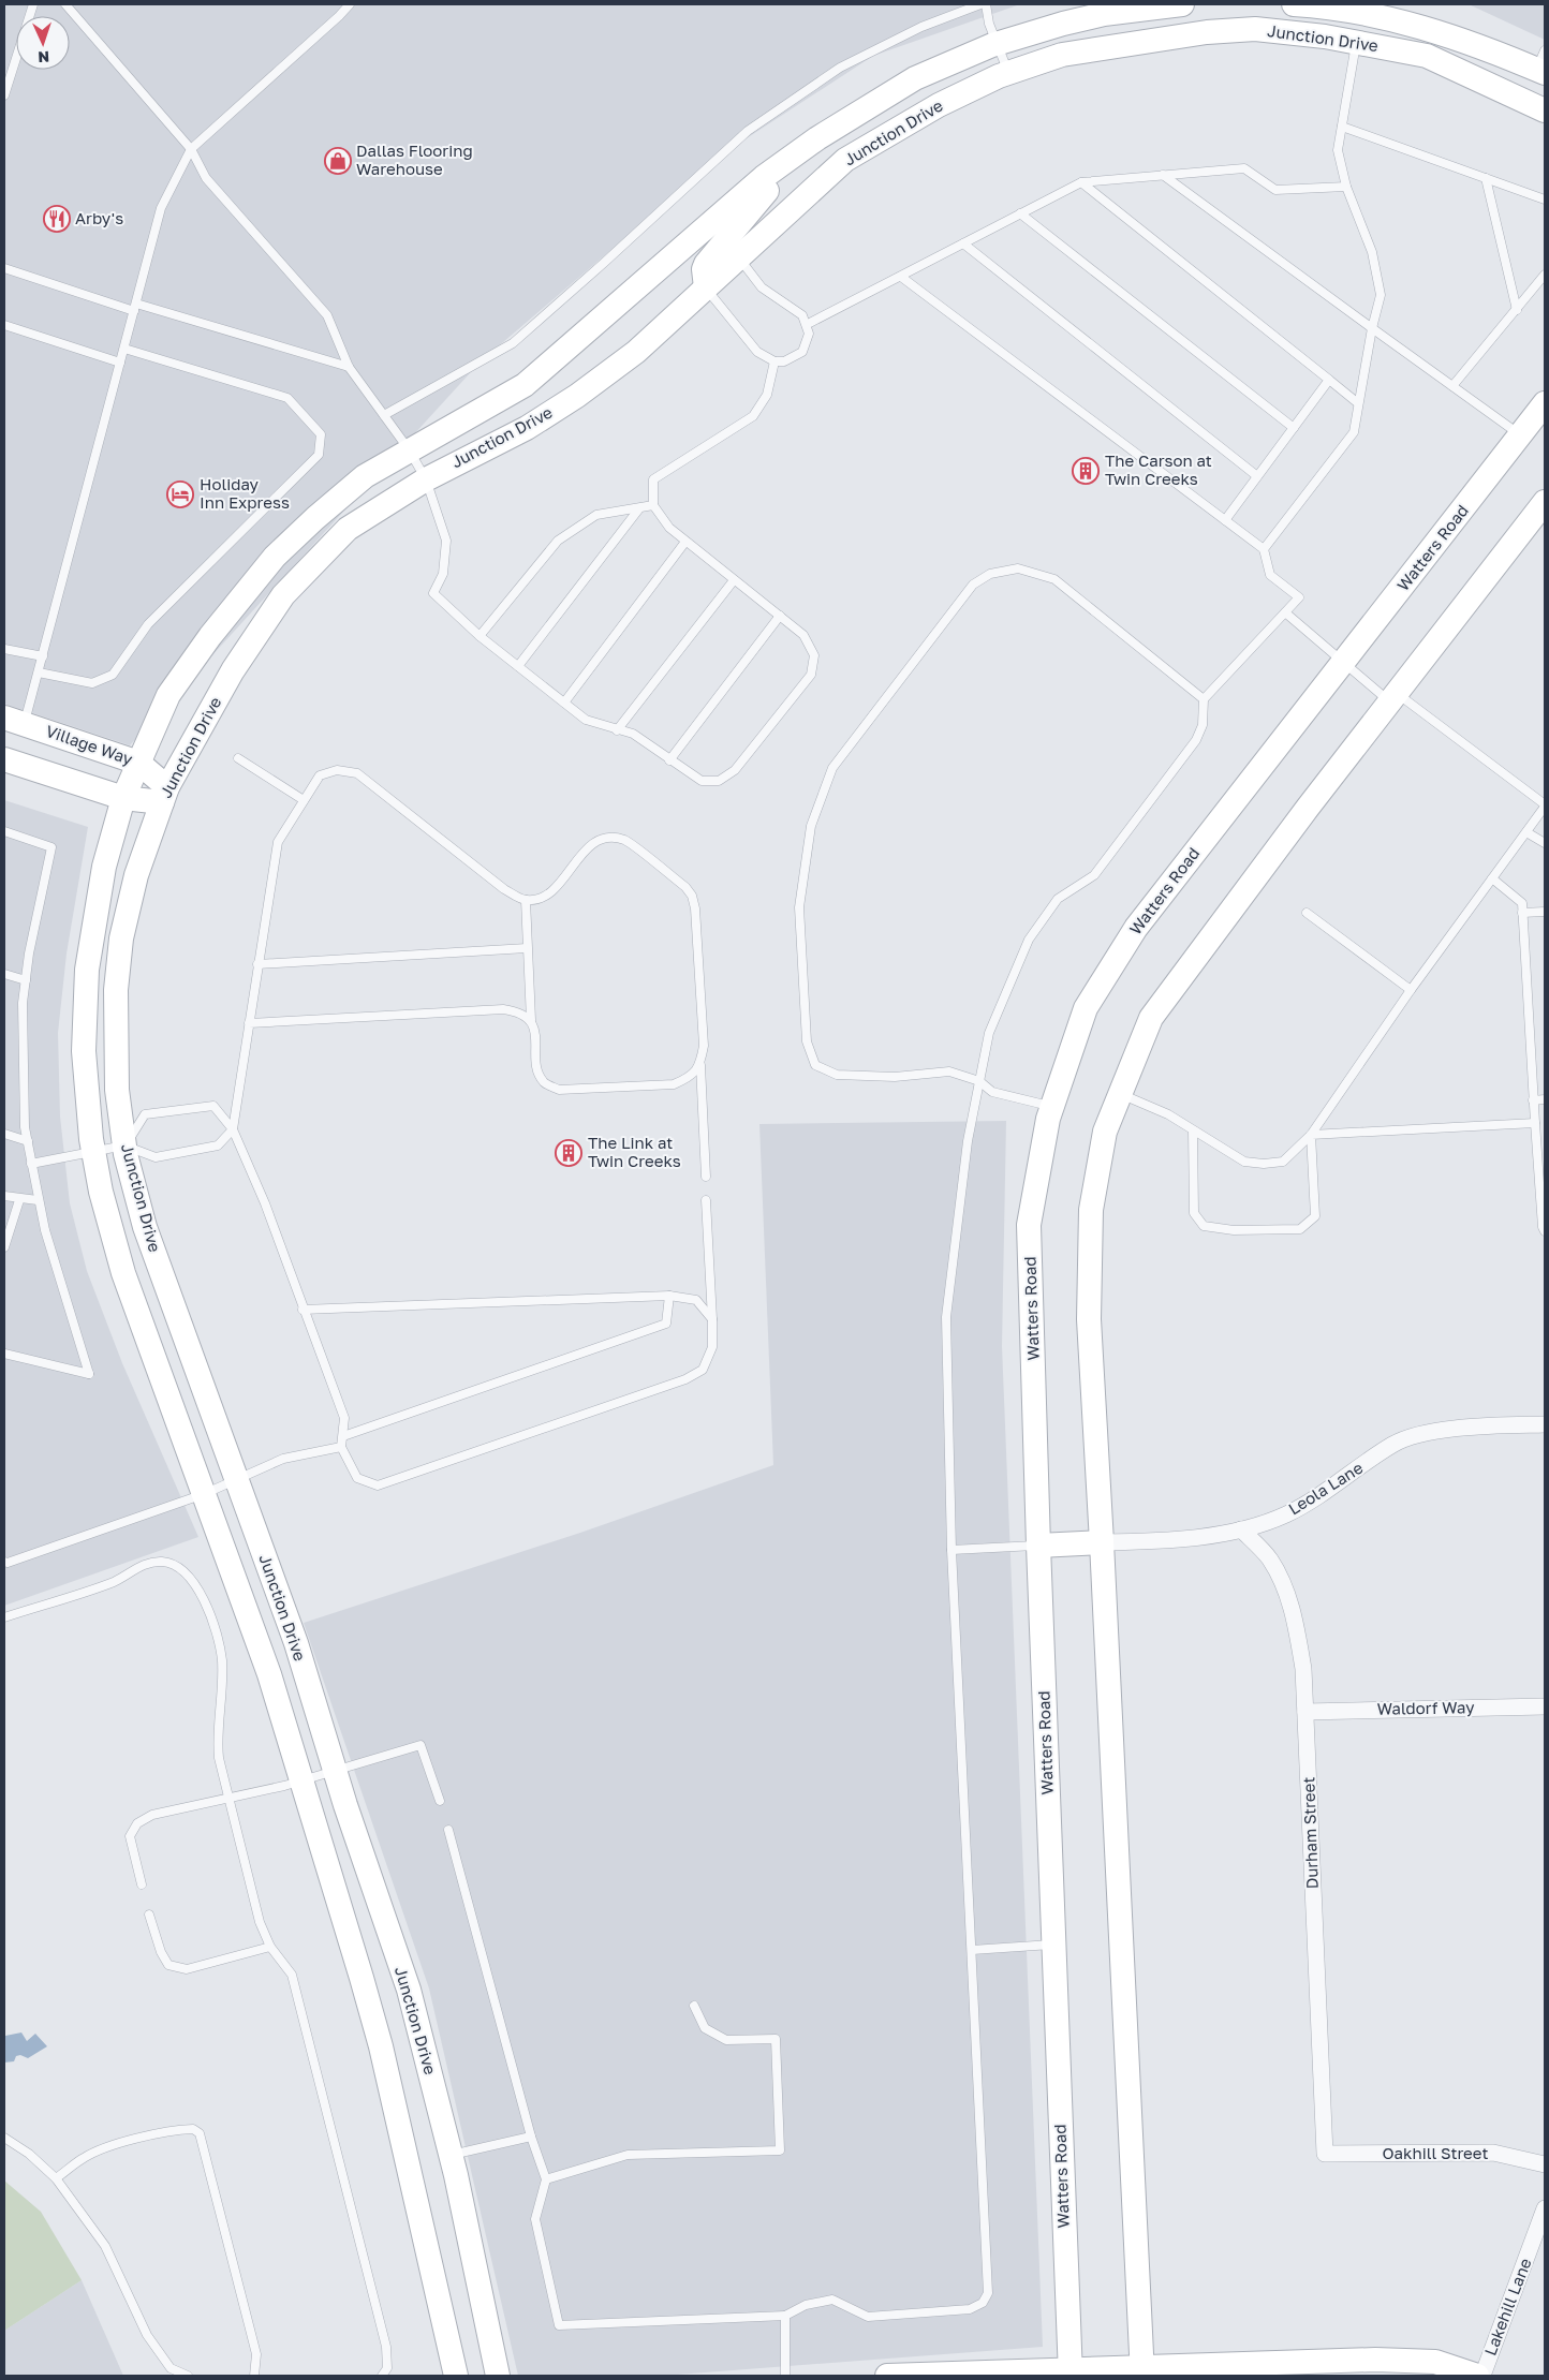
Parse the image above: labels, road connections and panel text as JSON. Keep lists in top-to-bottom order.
{
  "streets": {
    "street": [
      "Junction Drive",
      "Watters Road",
      "Village Way",
      "Leola Lane",
      "Waldorf Way",
      "Durham Street",
      "Oakhill Street",
      "Lakehill Lane"
    ]
  },
  "crossings": [
    ["Junction Drive", "Village Way"],
    ["Leola Lane", "Durham Street"],
    ["Waldorf Way", "Durham Street"],
    ["Durham Street", "Oakhill Street"]
  ],
  "places": {
    "shop": ["Dallas Flooring Warehouse"],
    "restaurant": ["Arby's"],
    "building": ["The Carson at Twin Creeks", "The Link at Twin Creeks"],
    "hotel": ["Holiday Inn Express"]
  },
  "north": "bottom"
}
